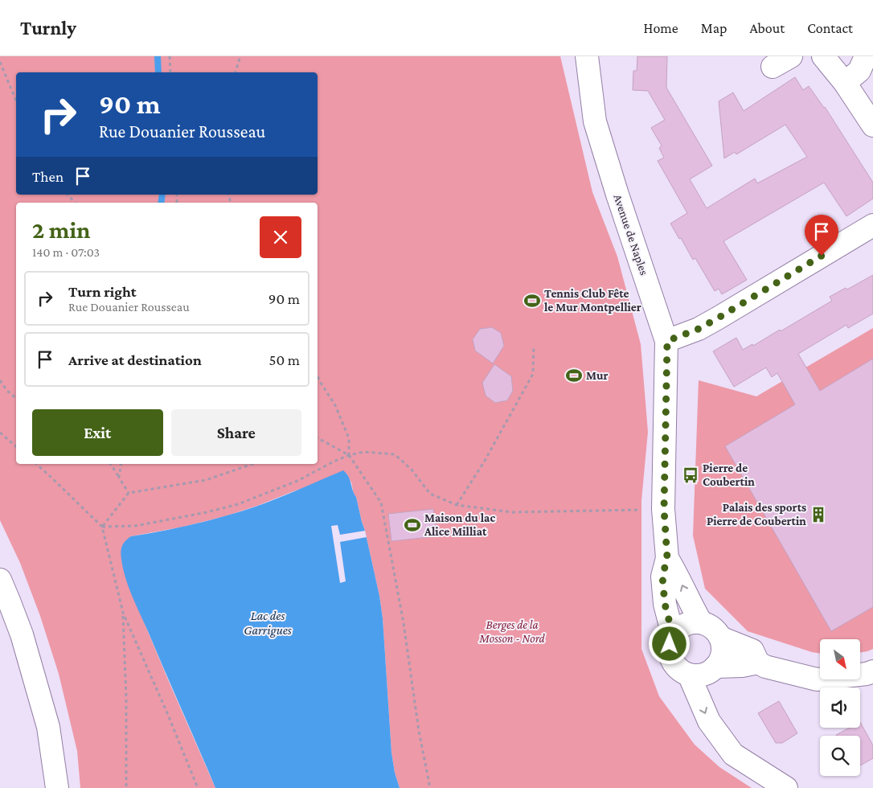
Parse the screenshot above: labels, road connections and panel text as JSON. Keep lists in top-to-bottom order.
{
  "streets": {
    "street": ["Avenue de Naples"]
  },
  "water": ["Lac des Garrigues"],
  "parks": ["Berges de la Mosson - Nord"],
  "places": {
    "sports": ["Tennis Club Fête le Mur Montpellier", "Mur", "Maison du lac Alice Milliat"],
    "bus stop": ["Pierre de Coubertin"],
    "building": ["Palais des sports Pierre de Coubertin"]
  },
  "north": "bottom right",
  "page": {
    "header": "Turnly",
    "nav": [
      "Home",
      "Map",
      "About",
      "Contact"
    ],
    "turn": ["90 m", "Rue Douanier Rousseau"],
    "then": "Then",
    "heading": ["2 min", "140 m · 07:03"],
    "list": [
      {
        "name": "Turn right",
        "note": "Rue Douanier Rousseau",
        "value": "90 m"
      },
      {
        "name": "Arrive at destination",
        "value": "50 m"
      }
    ],
    "buttons": ["Exit", "Share"]
  }
}
